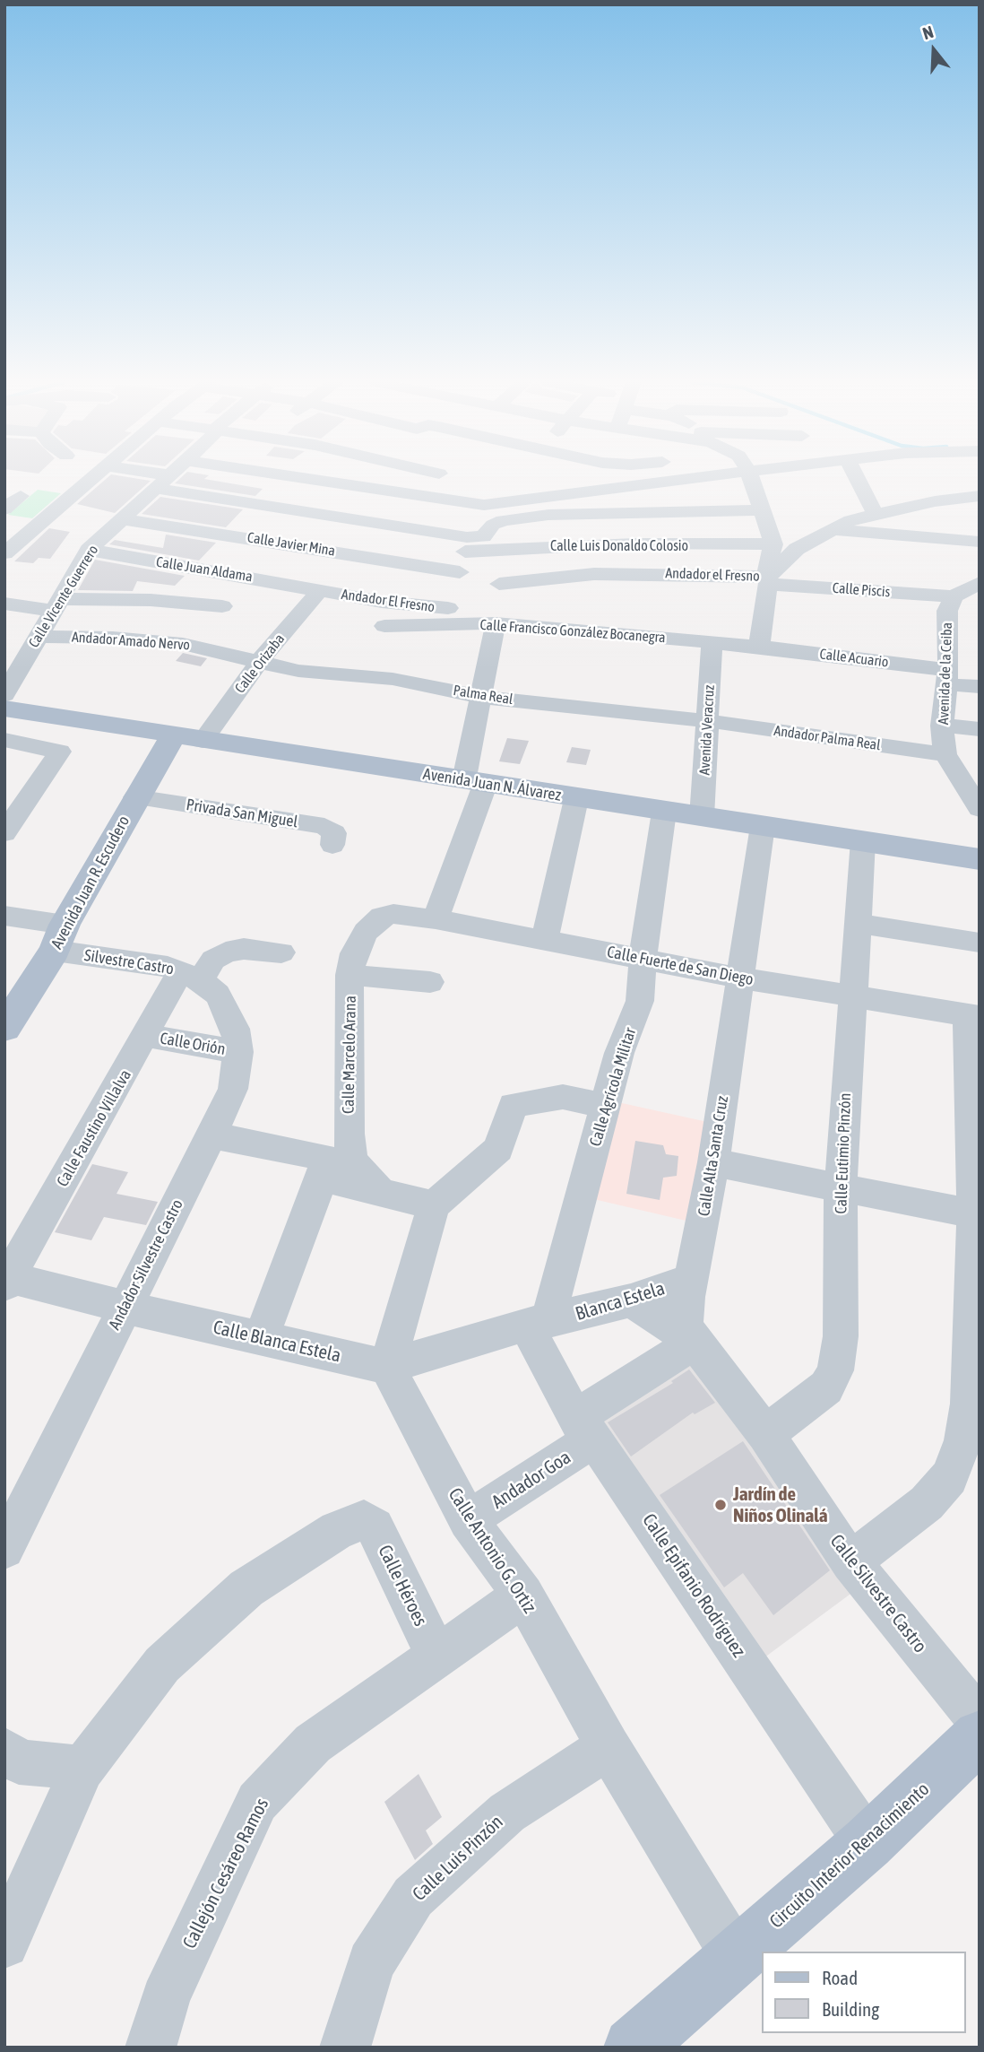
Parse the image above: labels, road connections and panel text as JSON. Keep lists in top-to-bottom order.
{
  "streets": {
    "main road": ["Avenida Juan N. Álvarez", "Avenida Juan R. Escudero", "Circuito Interior Renacimiento"],
    "street": [
      "Calle Javier Mina",
      "Calle Luis Donaldo Colosio",
      "Calle Juan Aldama",
      "Andador el Fresno",
      "Calle Piscis",
      "Calle Vicente Guerrero",
      "Andador El Fresno",
      "Calle Francisco González Bocanegra",
      "Andador Amado Nervo",
      "Calle Acuario",
      "Calle Orizaba",
      "Avenida de la Ceiba",
      "Palma Real",
      "Avenida Veracruz",
      "Andador Palma Real",
      "Privada San Miguel",
      "Silvestre Castro",
      "Calle Fuerte de San Diego",
      "Calle Orión",
      "Calle Marcelo Arana",
      "Calle Agrícola Militar",
      "Calle Faustino Villalva",
      "Calle Eutimio Pinzón",
      "Calle Alta Santa Cruz",
      "Andador Silvestre Castro",
      "Blanca Estela",
      "Calle Blanca Estela",
      "Andador Goa",
      "Calle Antonio G. Ortiz",
      "Calle Héroes",
      "Calle Epifanio Rodríguez",
      "Calle Silvestre Castro",
      "Calle Luis Pinzón",
      "Callejón Cesáreo Ramos"
    ]
  },
  "crossings": [
    ["Calle Javier Mina", "Calle Vicente Guerrero"],
    ["Calle Javier Mina", "Calle Orizaba"],
    ["Calle Luis Donaldo Colosio", "Calle Vicente Guerrero"],
    ["Calle Luis Donaldo Colosio", "Calle Orizaba"],
    ["Calle Juan Aldama", "Calle Vicente Guerrero"],
    ["Calle Juan Aldama", "Andador El Fresno"],
    ["Calle Juan Aldama", "Calle Orizaba"],
    ["Andador el Fresno", "Calle Piscis"],
    ["Calle Piscis", "Avenida de la Ceiba"],
    ["Calle Vicente Guerrero", "Andador Amado Nervo"],
    ["Calle Vicente Guerrero", "Avenida Juan N. Álvarez"],
    ["Andador El Fresno", "Calle Orizaba"],
    ["Calle Francisco González Bocanegra", "Calle Acuario"],
    ["Calle Francisco González Bocanegra", "Avenida Veracruz"],
    ["Andador Amado Nervo", "Calle Orizaba"],
    ["Andador Amado Nervo", "Palma Real"],
    ["Calle Acuario", "Avenida de la Ceiba"],
    ["Calle Orizaba", "Palma Real"],
    ["Calle Orizaba", "Avenida Juan N. Álvarez"],
    ["Avenida de la Ceiba", "Andador Palma Real"],
    ["Palma Real", "Avenida Veracruz"],
    ["Palma Real", "Andador Palma Real"],
    ["Avenida Veracruz", "Andador Palma Real"],
    ["Avenida Veracruz", "Avenida Juan N. Álvarez"],
    ["Avenida Juan N. Álvarez", "Avenida Juan R. Escudero"],
    ["Avenida Juan N. Álvarez", "Calle Agrícola Militar"],
    ["Avenida Juan N. Álvarez", "Calle Eutimio Pinzón"],
    ["Avenida Juan N. Álvarez", "Calle Alta Santa Cruz"],
    ["Privada San Miguel", "Avenida Juan R. Escudero"],
    ["Avenida Juan R. Escudero", "Silvestre Castro"],
    ["Silvestre Castro", "Calle Faustino Villalva"],
    ["Silvestre Castro", "Andador Silvestre Castro"],
    ["Calle Fuerte de San Diego", "Calle Marcelo Arana"],
    ["Calle Fuerte de San Diego", "Calle Agrícola Militar"],
    ["Calle Fuerte de San Diego", "Calle Eutimio Pinzón"],
    ["Calle Fuerte de San Diego", "Calle Alta Santa Cruz"],
    ["Calle Orión", "Calle Faustino Villalva"],
    ["Calle Orión", "Andador Silvestre Castro"],
    ["Calle Agrícola Militar", "Blanca Estela"],
    ["Calle Agrícola Militar", "Calle Blanca Estela"],
    ["Calle Agrícola Militar", "Calle Epifanio Rodríguez"],
    ["Calle Faustino Villalva", "Andador Silvestre Castro"],
    ["Calle Faustino Villalva", "Calle Blanca Estela"],
    ["Calle Eutimio Pinzón", "Calle Silvestre Castro"],
    ["Calle Alta Santa Cruz", "Blanca Estela"],
    ["Calle Alta Santa Cruz", "Calle Silvestre Castro"],
    ["Andador Silvestre Castro", "Calle Blanca Estela"],
    ["Blanca Estela", "Calle Blanca Estela"],
    ["Blanca Estela", "Calle Epifanio Rodríguez"],
    ["Blanca Estela", "Calle Silvestre Castro"],
    ["Calle Blanca Estela", "Calle Antonio G. Ortiz"],
    ["Calle Blanca Estela", "Calle Epifanio Rodríguez"],
    ["Andador Goa", "Calle Antonio G. Ortiz"],
    ["Andador Goa", "Calle Epifanio Rodríguez"],
    ["Calle Antonio G. Ortiz", "Circuito Interior Renacimiento"],
    ["Calle Antonio G. Ortiz", "Calle Luis Pinzón"],
    ["Calle Antonio G. Ortiz", "Callejón Cesáreo Ramos"],
    ["Calle Héroes", "Callejón Cesáreo Ramos"],
    ["Calle Epifanio Rodríguez", "Circuito Interior Renacimiento"]
  ],
  "places": ["Jardín de Niños Olinalá"],
  "legend": ["Road", "Building"],
  "north": "top"
}
